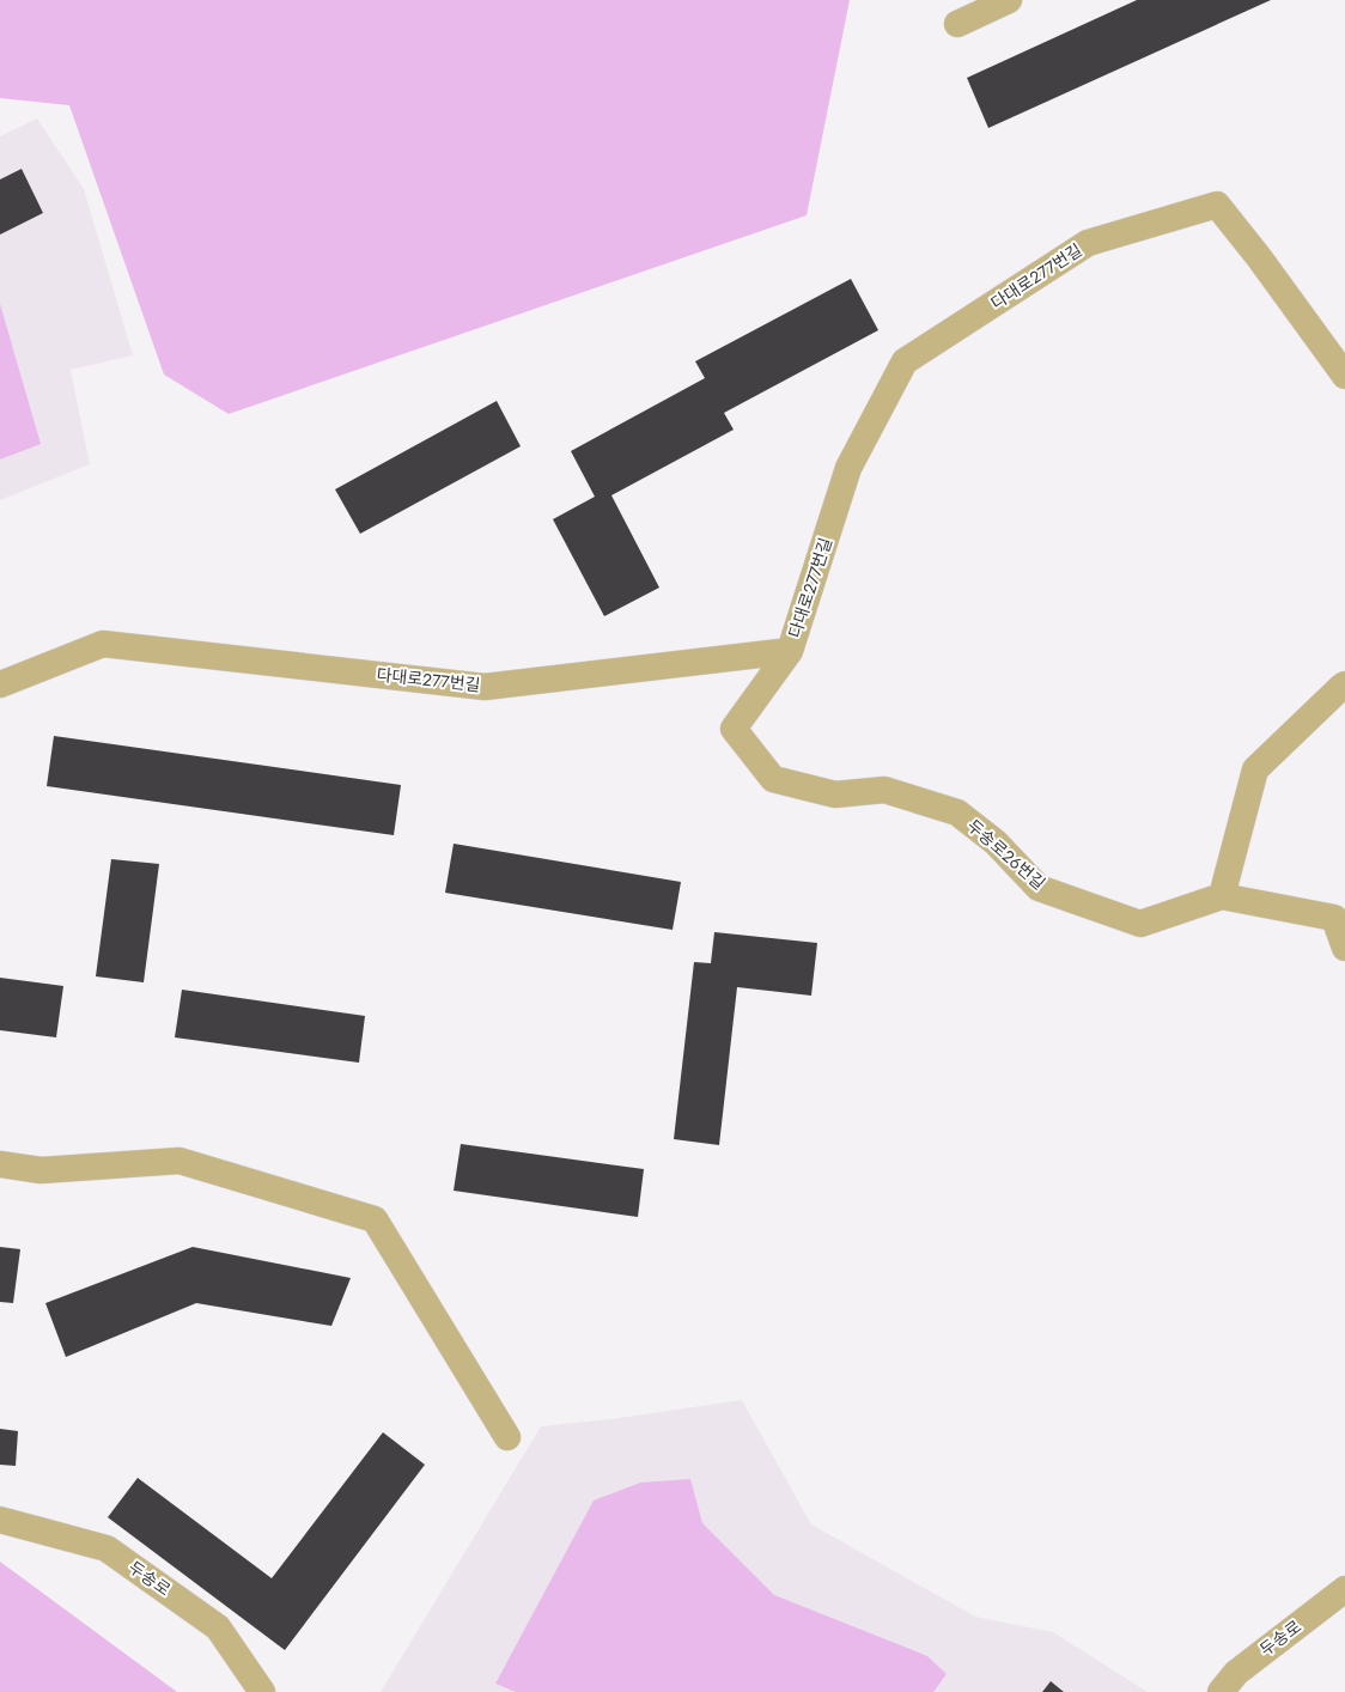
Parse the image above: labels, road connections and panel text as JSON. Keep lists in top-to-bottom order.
{
  "streets": {
    "street": ["다대로277번길", "두송로26번길", "두송로"]
  },
  "crossings": [
    ["다대로277번길", "두송로26번길"]
  ]
}
